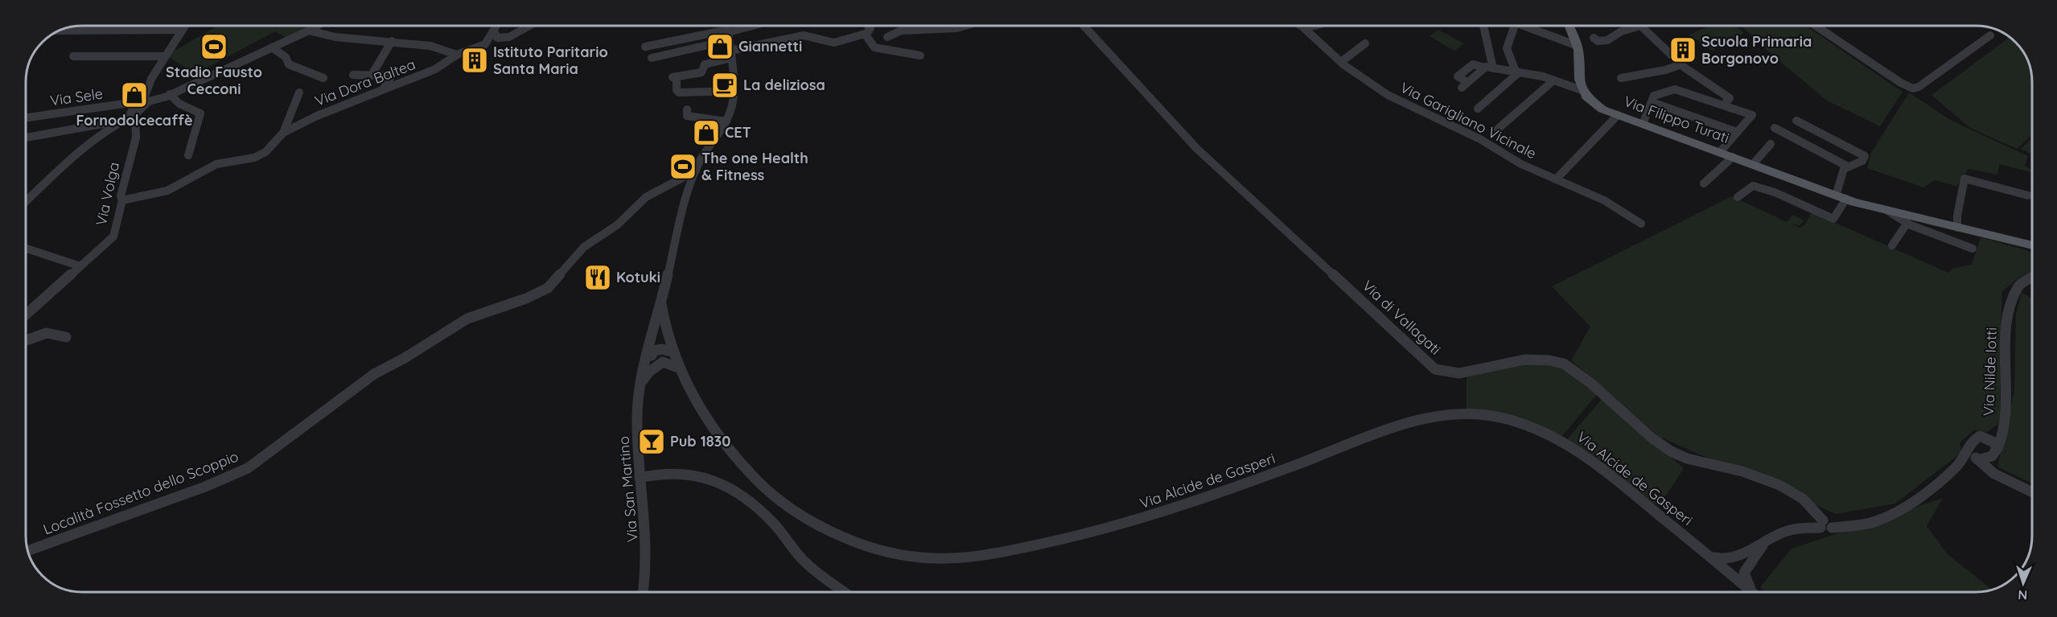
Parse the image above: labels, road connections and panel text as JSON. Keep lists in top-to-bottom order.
{
  "streets": {
    "main road": ["Via Filippo Turati"],
    "street": [
      "Via Dora Baltea",
      "Via Sele",
      "Via Garigliano Vicinale",
      "Via Volga",
      "Via di Vallagati",
      "Via Nilde Iotti",
      "Via Alcide de Gasperi",
      "Via San Martino",
      "Località Fossetto dello Scoppio"
    ]
  },
  "crossings": [
    ["Via di Vallagati", "Via Nilde Iotti"],
    ["Via Alcide de Gasperi", "Via San Martino"],
    ["Via San Martino", "Località Fossetto dello Scoppio"]
  ],
  "places": {
    "sports": ["Stadio Fausto Cecconi", "The one Health & Fitness"],
    "shop": ["Giannetti", "Fornodolcecaffè", "CET"],
    "building": ["Scuola Primaria Borgonovo", "Istituto Paritario Santa Maria"],
    "cafe": ["La deliziosa"],
    "restaurant": ["Kotuki"],
    "bar": ["Pub 1830"]
  },
  "north": "bottom"
}
